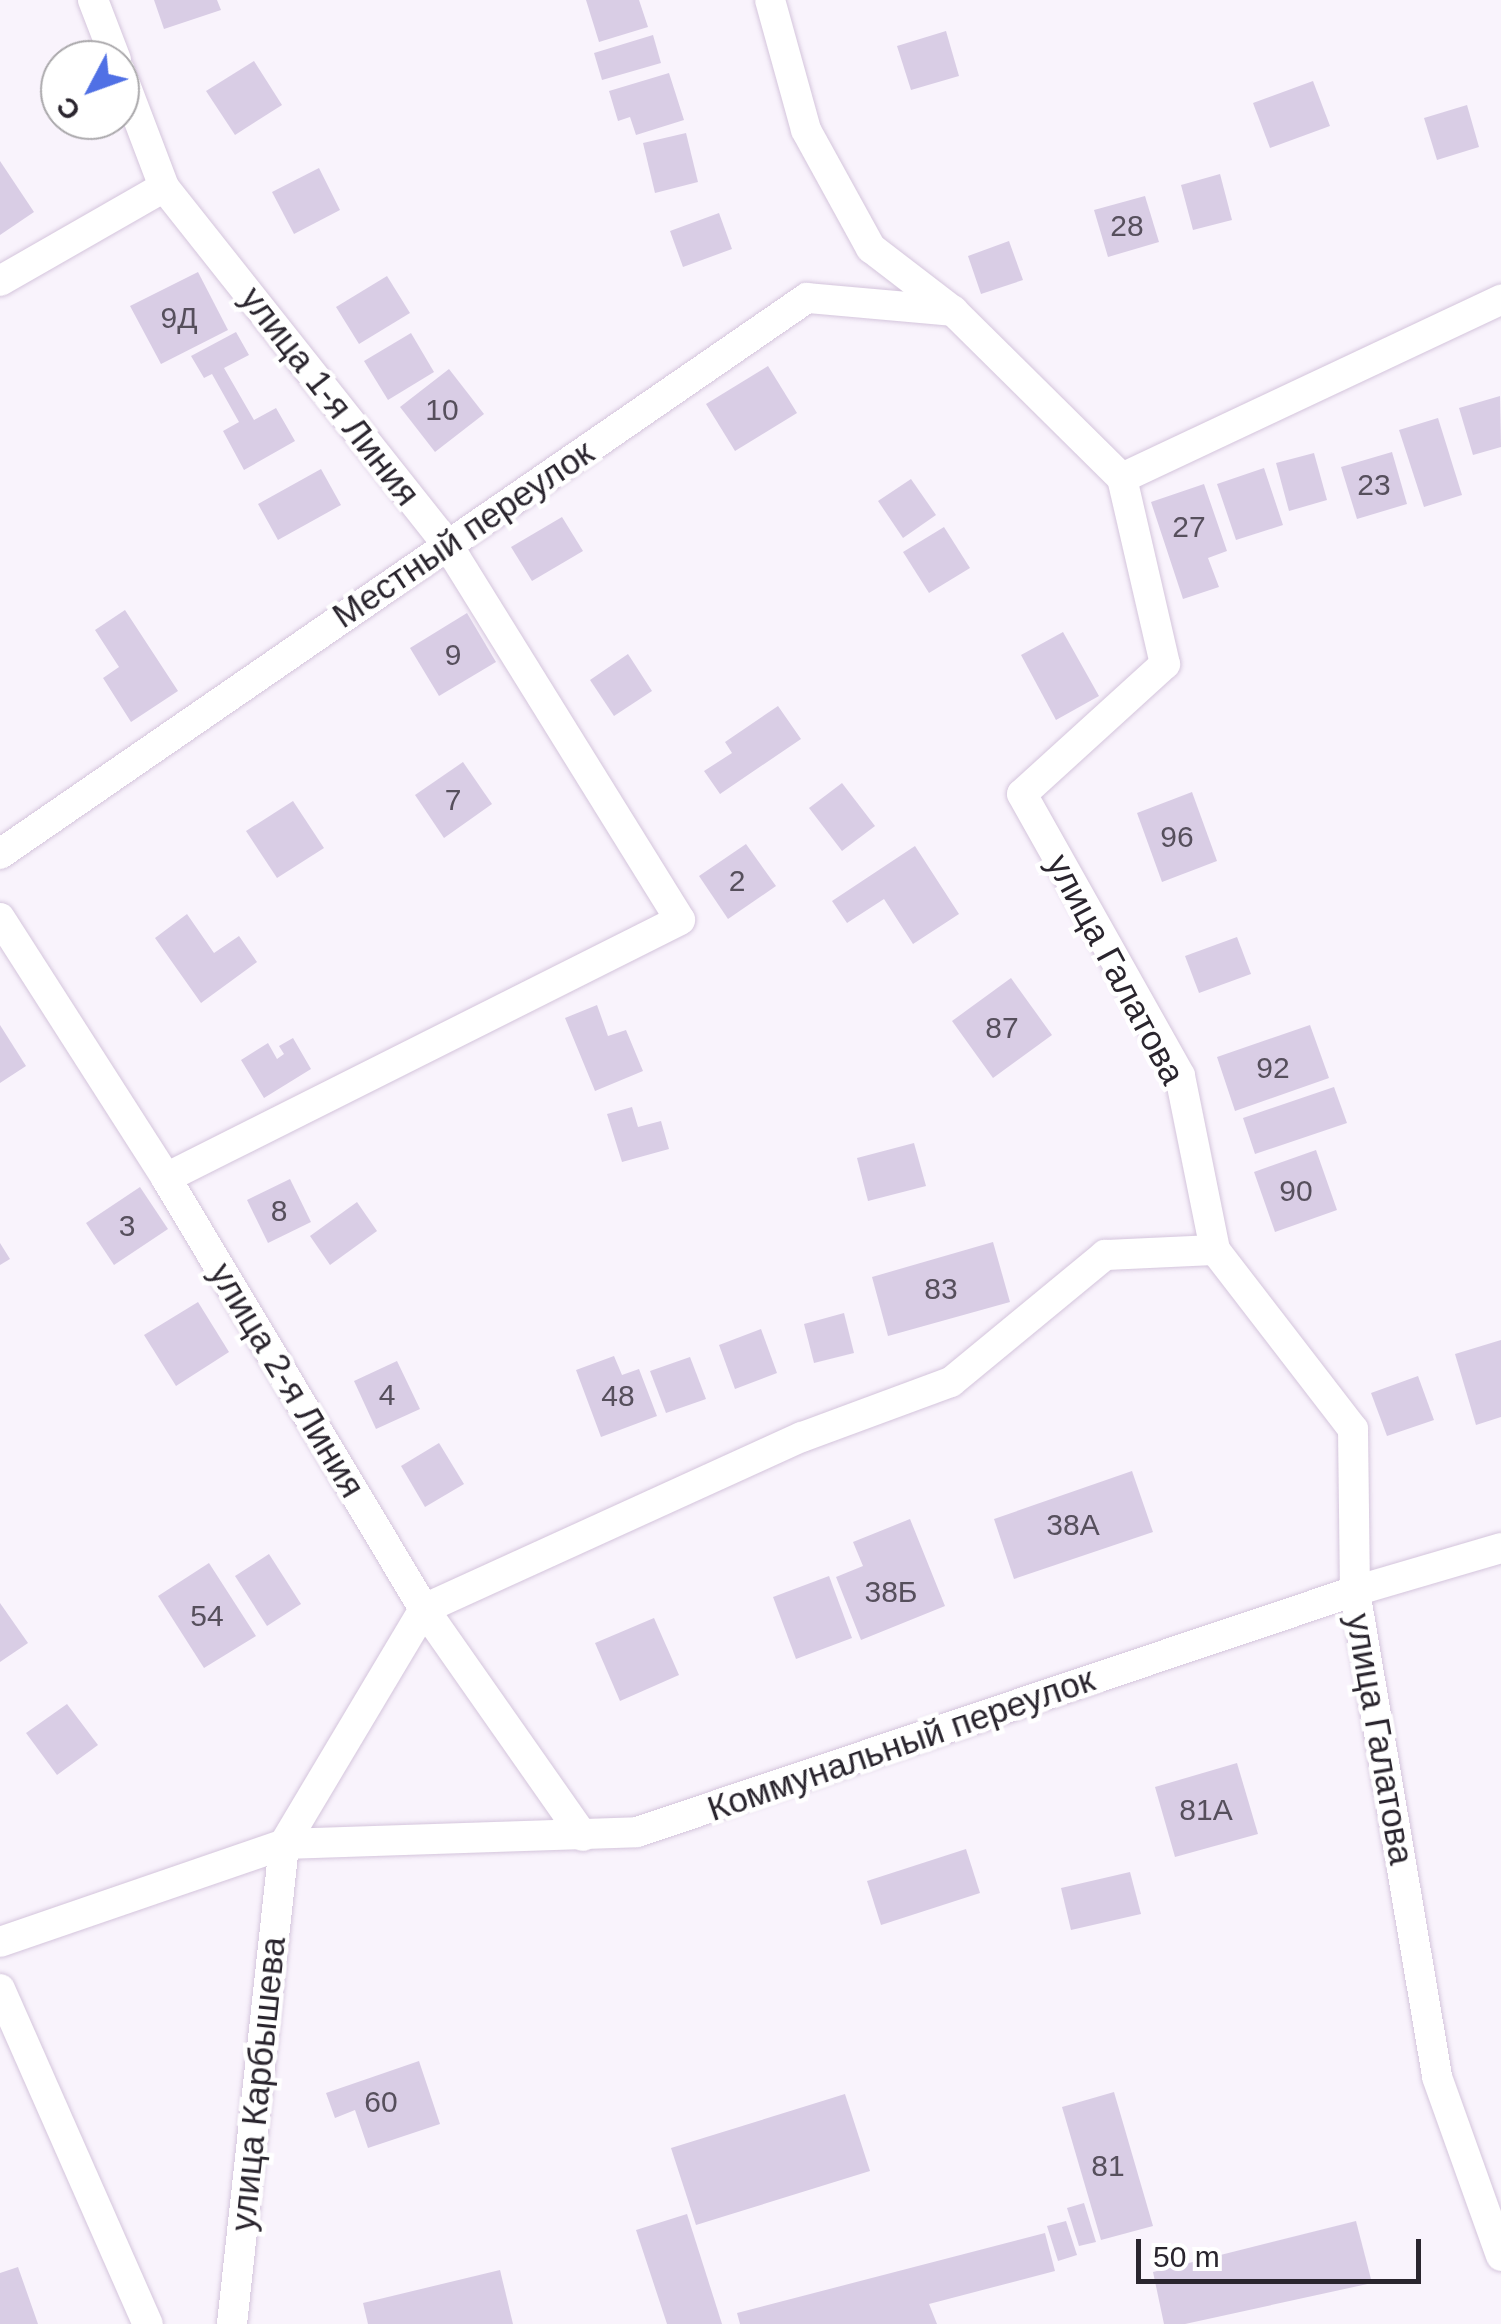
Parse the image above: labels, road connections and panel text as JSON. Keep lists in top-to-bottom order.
{
  "streets": {
    "street": [
      "улица 1-я Линия",
      "Местный переулок",
      "улица Галатова",
      "улица 2-я Линия",
      "Коммунальный переулок",
      "улица Карбышева"
    ]
  },
  "crossings": [
    ["улица 1-я Линия", "Местный переулок"],
    ["улица 1-я Линия", "улица 2-я Линия"],
    ["улица Галатова", "Коммунальный переулок"],
    ["улица 2-я Линия", "Коммунальный переулок"],
    ["Коммунальный переулок", "улица Карбышева"]
  ],
  "house_numbers": [
    "28",
    "9Д",
    "10",
    "23",
    "27",
    "9",
    "7",
    "96",
    "2",
    "87",
    "92",
    "90",
    "8",
    "3",
    "83",
    "4",
    "48",
    "38А",
    "38Б",
    "54",
    "81А",
    "60",
    "81"
  ],
  "scale_bar": "50 m",
  "north": "bottom left"
}
